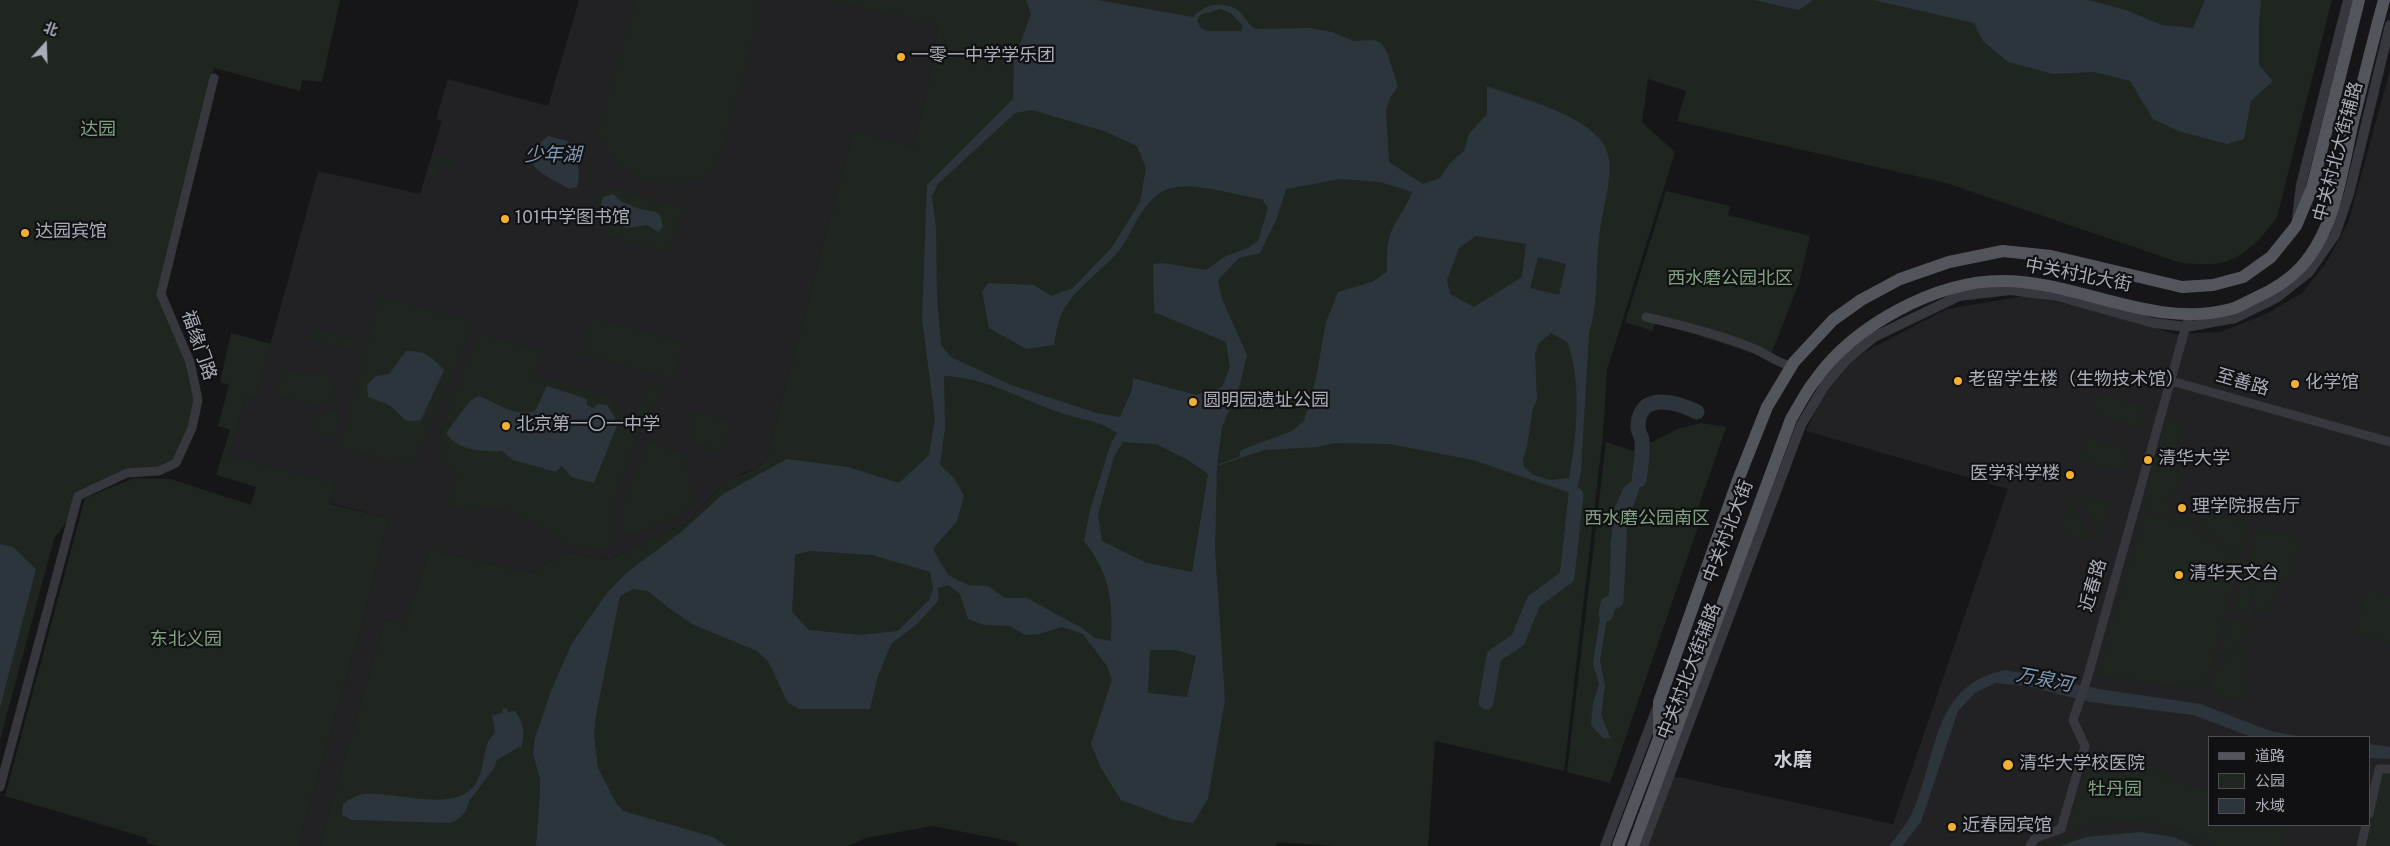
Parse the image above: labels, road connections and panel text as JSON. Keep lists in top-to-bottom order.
{
  "streets": {
    "main road": ["中关村北大街"],
    "street": [
      "中关村北大街辅路",
      "福缘门路",
      "至善路",
      "近春路"
    ]
  },
  "crossings": [
    ["中关村北大街辅路", "中关村北大街"],
    ["中关村北大街辅路", "近春路"],
    ["中关村北大街", "近春路"],
    ["至善路", "近春路"]
  ],
  "districts": ["水磨"],
  "water": ["少年湖", "万泉河"],
  "parks": [
    "达园",
    "西水磨公园北区",
    "西水磨公园南区",
    "东北义园",
    "牡丹园"
  ],
  "places": [
    "一零一中学学乐团",
    "101中学图书馆",
    "达园宾馆",
    "老留学生楼（生物技术馆）",
    "化学馆",
    "圆明园遗址公园",
    "北京第一〇一中学",
    "清华大学",
    "医学科学楼",
    "理学院报告厅",
    "清华天文台",
    "清华大学校医院",
    "近春园宾馆"
  ],
  "legend": ["道路", "公园", "水域"],
  "north": "top"
}
